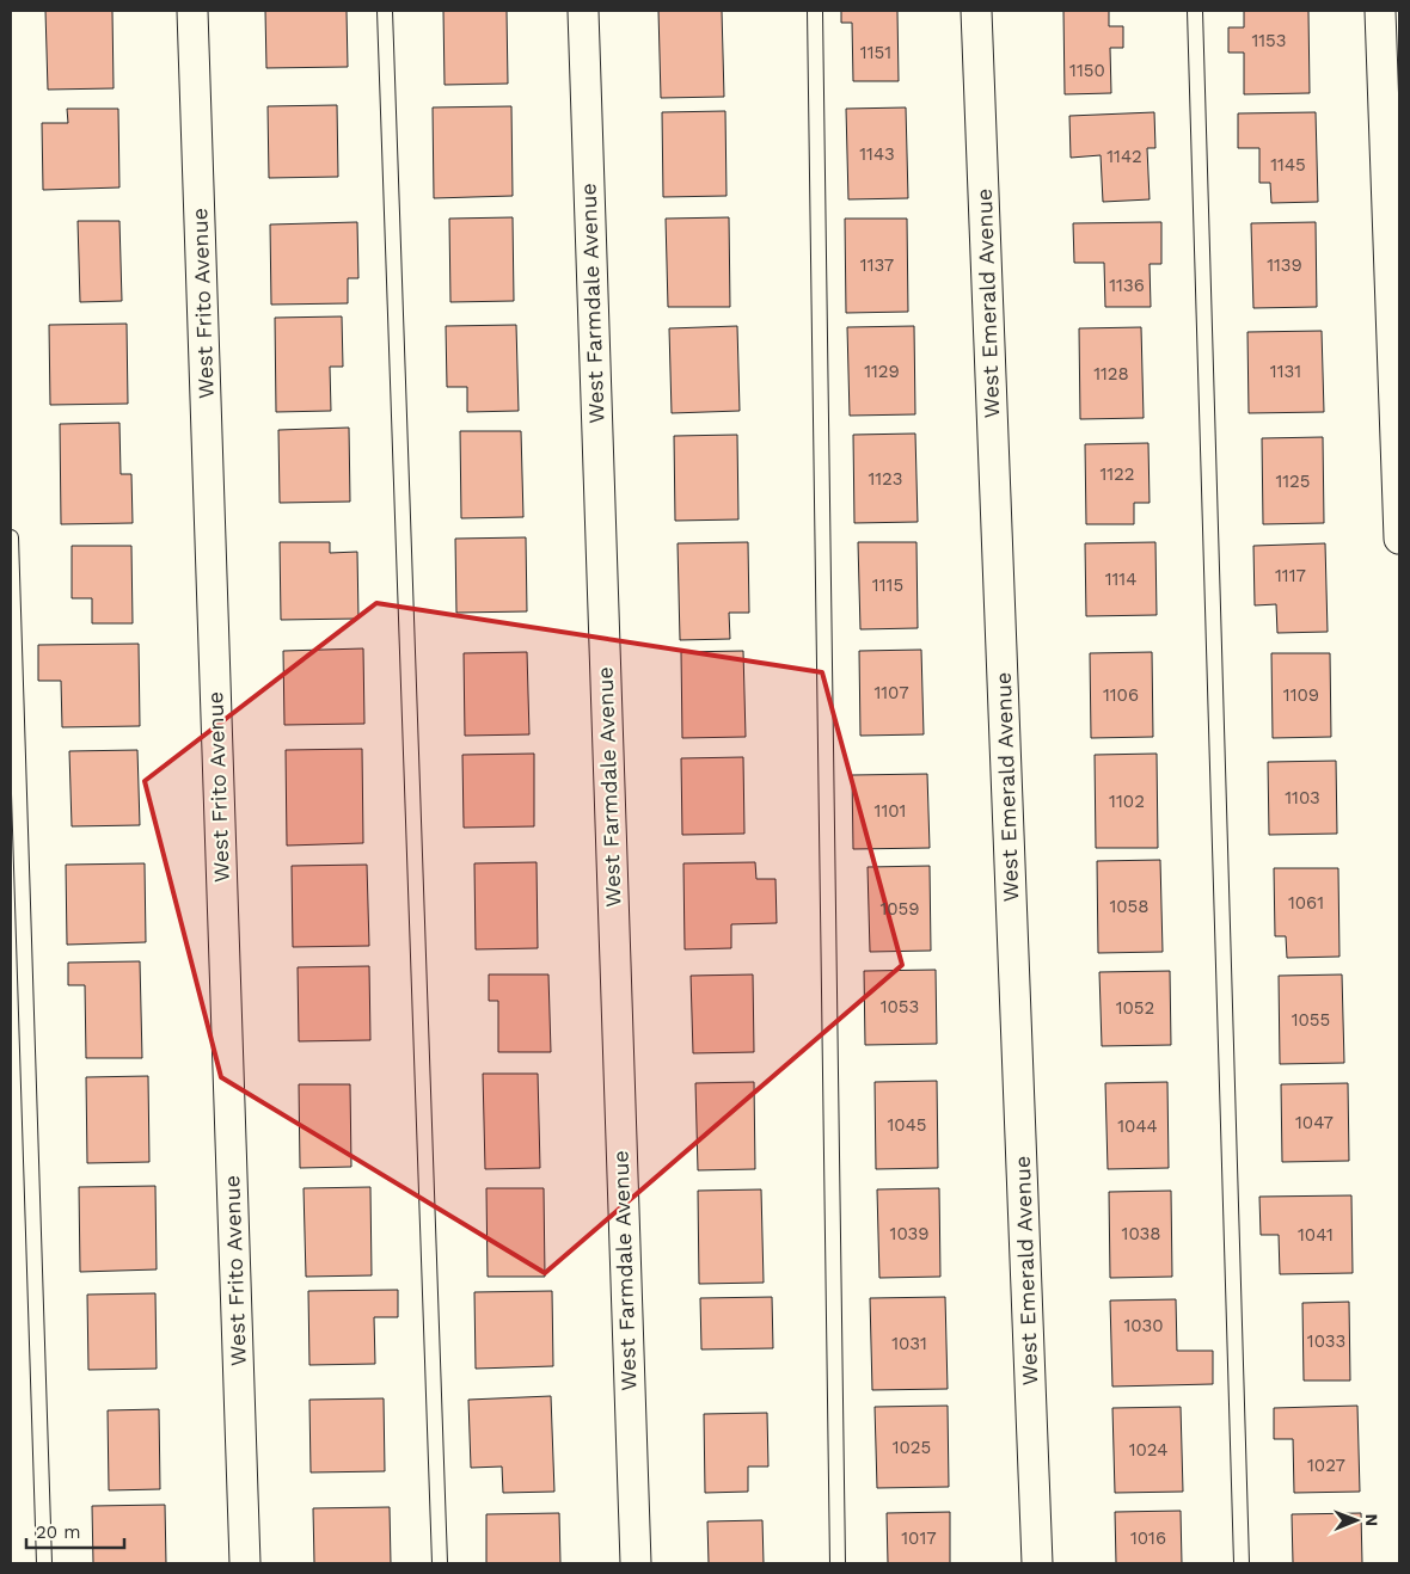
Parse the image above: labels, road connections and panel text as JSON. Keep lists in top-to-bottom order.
{
  "streets": {
    "street": ["West Frito Avenue", "West Farmdale Avenue", "West Emerald Avenue"]
  },
  "house_numbers": [
    "1153",
    "1151",
    "1150",
    "1143",
    "1142",
    "1145",
    "1137",
    "1139",
    "1136",
    "1129",
    "1131",
    "1128",
    "1122",
    "1123",
    "1125",
    "1117",
    "1114",
    "1115",
    "1107",
    "1106",
    "1109",
    "1103",
    "1102",
    "1101",
    "1061",
    "1058",
    "1059",
    "1053",
    "1052",
    "1055",
    "1047",
    "1045",
    "1044",
    "1039",
    "1038",
    "1041",
    "1030",
    "1033",
    "1031",
    "1025",
    "1024",
    "1027",
    "1017",
    "1016"
  ],
  "scale_bar": "20 m",
  "north": "right"
}
